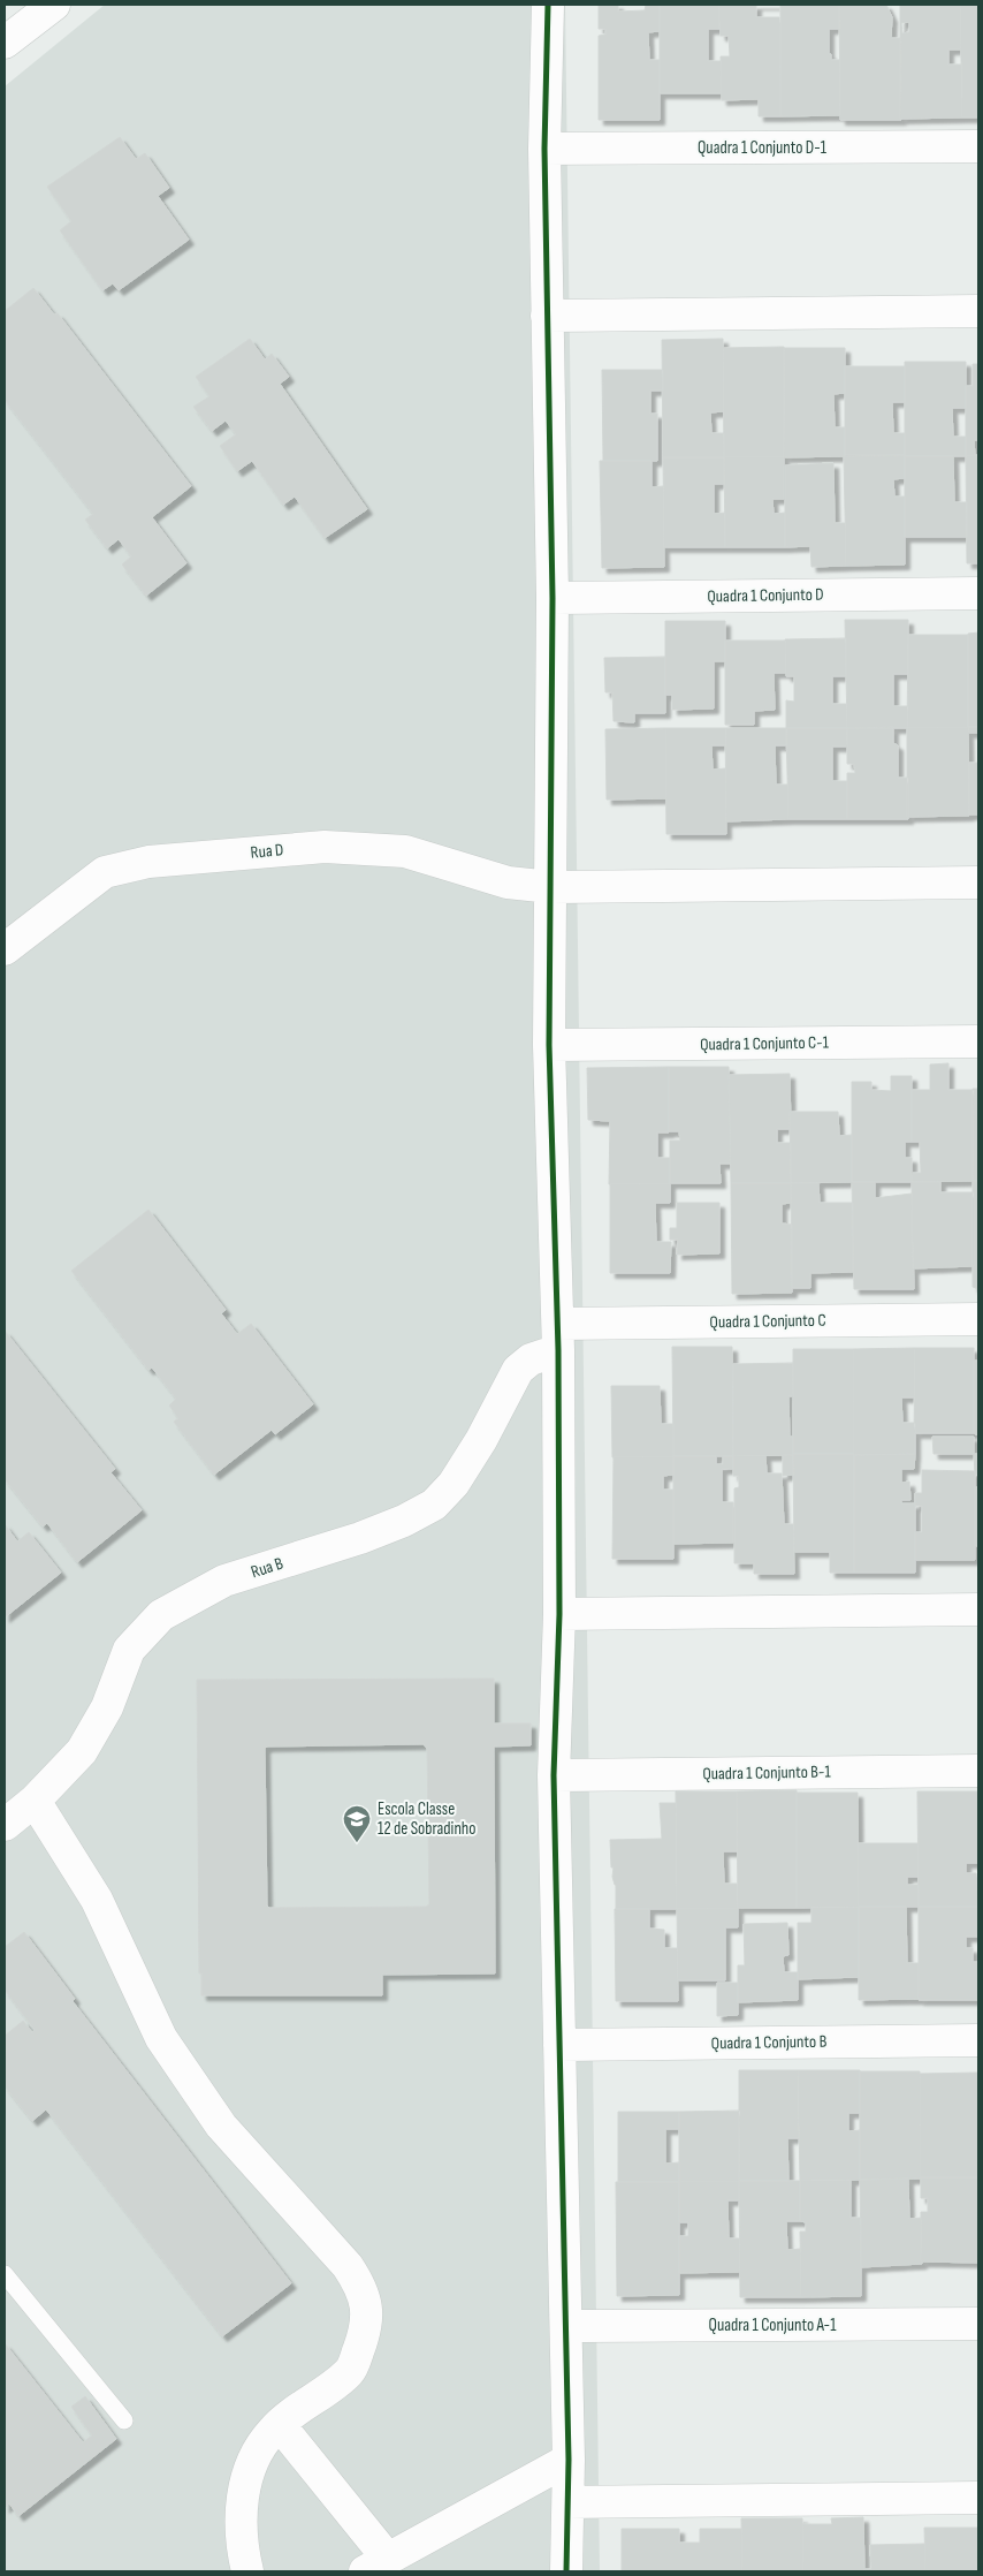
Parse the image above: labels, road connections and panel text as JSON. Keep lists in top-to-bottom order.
{
  "streets": {
    "street": [
      "Quadra 1 Conjunto D-1",
      "Quadra 1 Conjunto D",
      "Rua D",
      "Quadra 1 Conjunto C-1",
      "Quadra 1 Conjunto C",
      "Rua B",
      "Quadra 1 Conjunto B-1",
      "Quadra 1 Conjunto B",
      "Quadra 1 Conjunto A-1"
    ]
  },
  "crossings": [
    ["Quadra 1 Conjunto C", "Rua B"]
  ],
  "places": {
    "school or university": ["Escola Classe 12 de Sobradinho"]
  }
}
